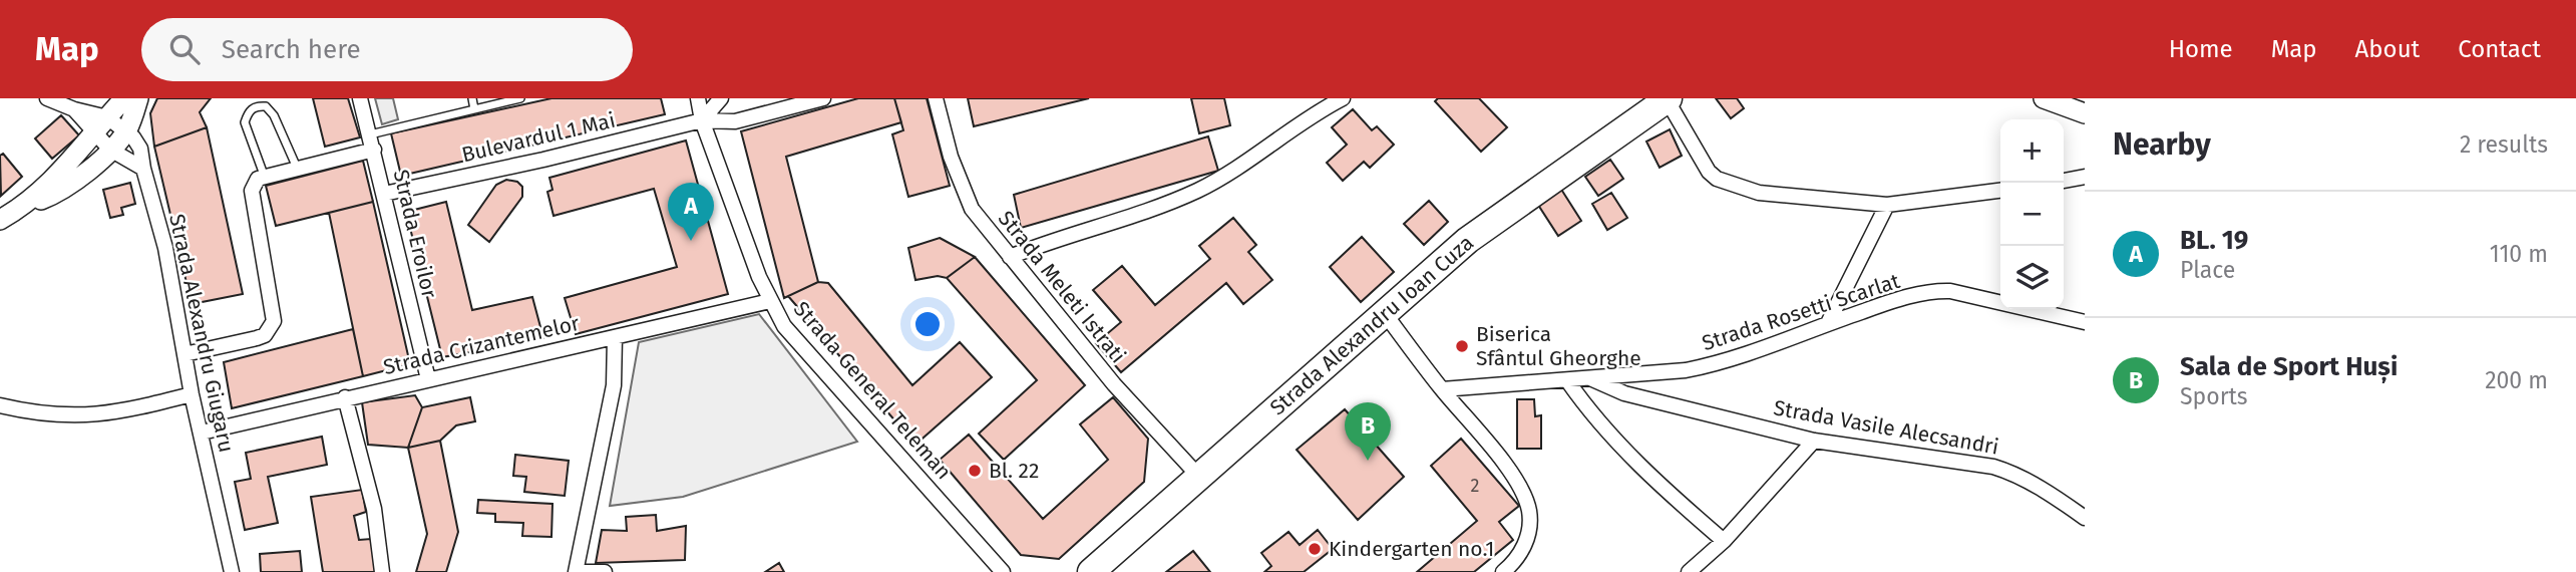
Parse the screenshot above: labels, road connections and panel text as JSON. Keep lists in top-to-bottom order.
{
  "streets": {
    "highway": ["Strada Alexandru Ioan Cuza"],
    "street": [
      "Bulevardul 1 Mai",
      "Strada Eroilor",
      "Strada Meleti Istrati",
      "Strada Rosetti Scarlat",
      "Strada Alexandru Giugaru",
      "Strada Crizantemelor",
      "Strada General Teleman",
      "Strada Vasile Alecsandri"
    ]
  },
  "crossings": [
    ["Bulevardul 1 Mai", "Strada Eroilor"],
    ["Bulevardul 1 Mai", "Strada General Teleman"],
    ["Strada Eroilor", "Strada Crizantemelor"],
    ["Strada Meleti Istrati", "Strada Alexandru Ioan Cuza"],
    ["Strada Rosetti Scarlat", "Strada Vasile Alecsandri"],
    ["Strada Alexandru Giugaru", "Strada Crizantemelor"],
    ["Strada Crizantemelor", "Strada General Teleman"]
  ],
  "places": ["Biserica Sfântul Gheorghe", "Bl. 22", "Kindergarten no.1"],
  "house_numbers": ["2"],
  "page": {
    "header": "Map",
    "search": "Search here",
    "nav": [
      "Home",
      "Map",
      "About",
      "Contact"
    ],
    "heading": ["Nearby", "2 results"],
    "map_buttons": ["+", "−"],
    "pins": ["A", "B"],
    "list": [
      {
        "mark": "A",
        "name": "BL. 19",
        "note": "Place",
        "value": "110 m"
      },
      {
        "mark": "B",
        "name": "Sala de Sport Huși",
        "note": "Sports",
        "value": "200 m"
      }
    ]
  }
}
